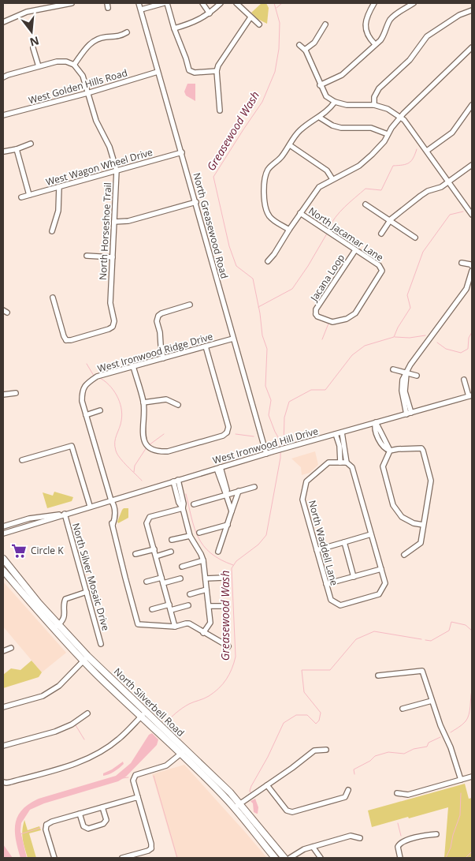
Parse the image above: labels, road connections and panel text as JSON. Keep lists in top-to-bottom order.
{
  "streets": {
    "main road": ["North Silverbell Road"],
    "street": [
      "West Golden Hills Road",
      "West Wagon Wheel Drive",
      "North Greasewood Road",
      "North Horseshoe Trail",
      "North Jacamar Lane",
      "Jacana Loop",
      "West Ironwood Ridge Drive",
      "West Ironwood Hill Drive",
      "North Waddell Lane",
      "North Silver Mosaic Drive"
    ]
  },
  "crossings": [
    ["West Golden Hills Road", "North Greasewood Road"],
    ["West Golden Hills Road", "North Horseshoe Trail"],
    ["West Wagon Wheel Drive", "North Greasewood Road"],
    ["West Wagon Wheel Drive", "North Horseshoe Trail"],
    ["North Greasewood Road", "West Ironwood Ridge Drive"],
    ["North Greasewood Road", "West Ironwood Hill Drive"],
    ["North Jacamar Lane", "Jacana Loop"],
    ["West Ironwood Hill Drive", "North Waddell Lane"],
    ["West Ironwood Hill Drive", "North Silver Mosaic Drive"]
  ],
  "water": ["Greasewood Wash"],
  "places": {
    "supermarket": ["Circle K"]
  },
  "north": "bottom"
}
